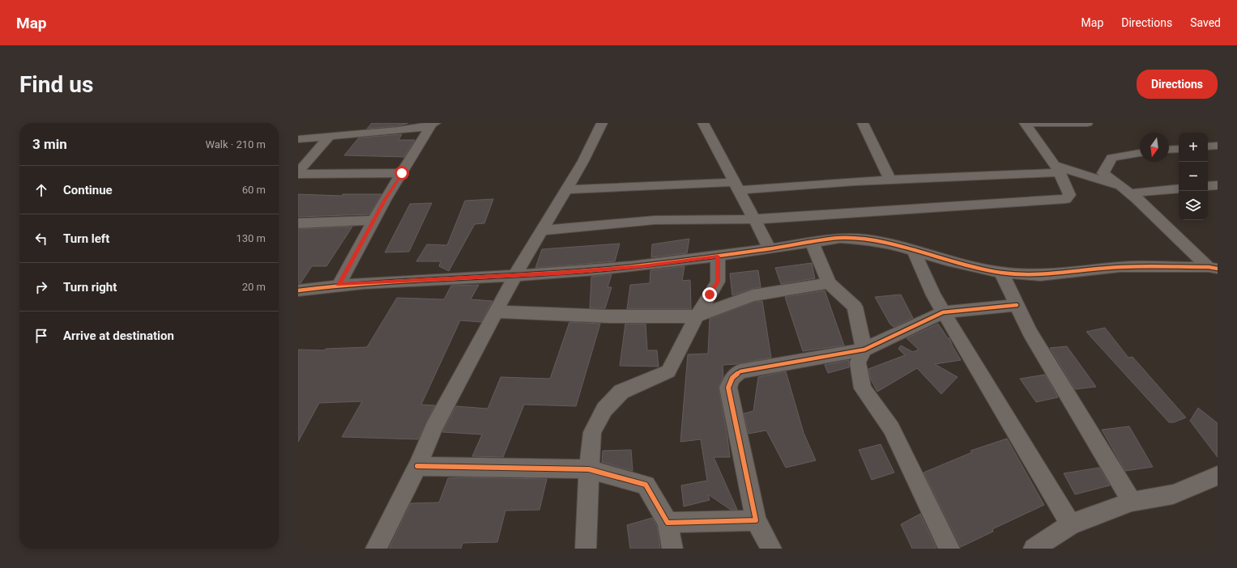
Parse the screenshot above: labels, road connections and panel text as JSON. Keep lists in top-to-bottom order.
{
  "north": "bottom",
  "page": {
    "header": "Map",
    "nav": ["Map", "Directions", "Saved"],
    "buttons": "Directions",
    "title": "Find us",
    "heading": ["3 min", "Walk · 210 m"],
    "map_buttons": ["+", "−"],
    "list": [
      ["Continue", "60 m"],
      ["Turn left", "130 m"],
      ["Turn right", "20 m"],
      "Arrive at destination"
    ]
  }
}
